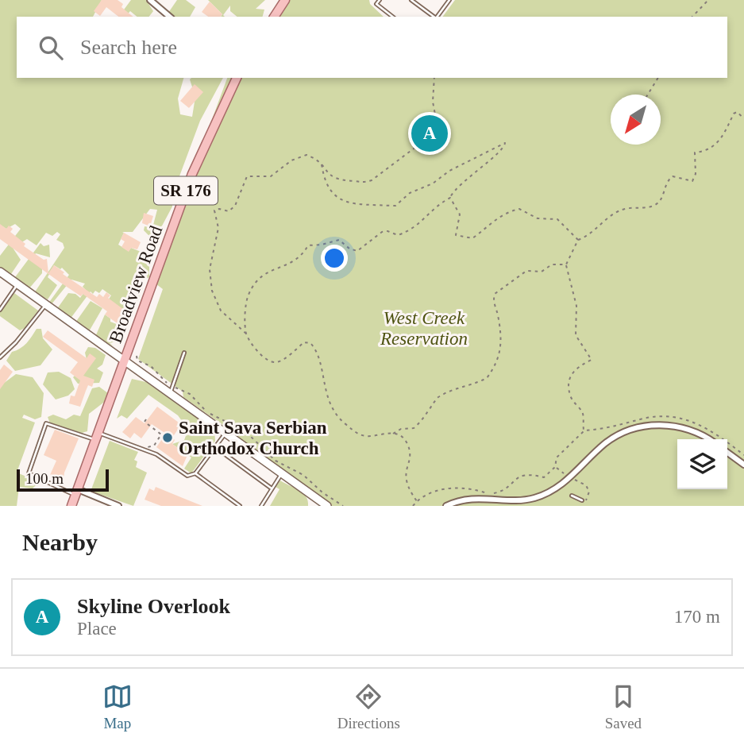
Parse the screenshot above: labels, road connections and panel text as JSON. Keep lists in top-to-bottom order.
{
  "streets": {
    "main road": ["SR 176", "Broadview Road"]
  },
  "parks": ["West Creek Reservation"],
  "places": ["Saint Sava Serbian Orthodox Church"],
  "scale_bar": "100 m",
  "north": "bottom left",
  "page": {
    "search": "Search here",
    "pins": "A",
    "scale": "100 m",
    "heading": "Nearby",
    "list": [
      {
        "mark": "A",
        "name": "Skyline Overlook",
        "note": "Place",
        "value": "170 m"
      }
    ],
    "nav": ["Map", "Directions", "Saved"]
  }
}
